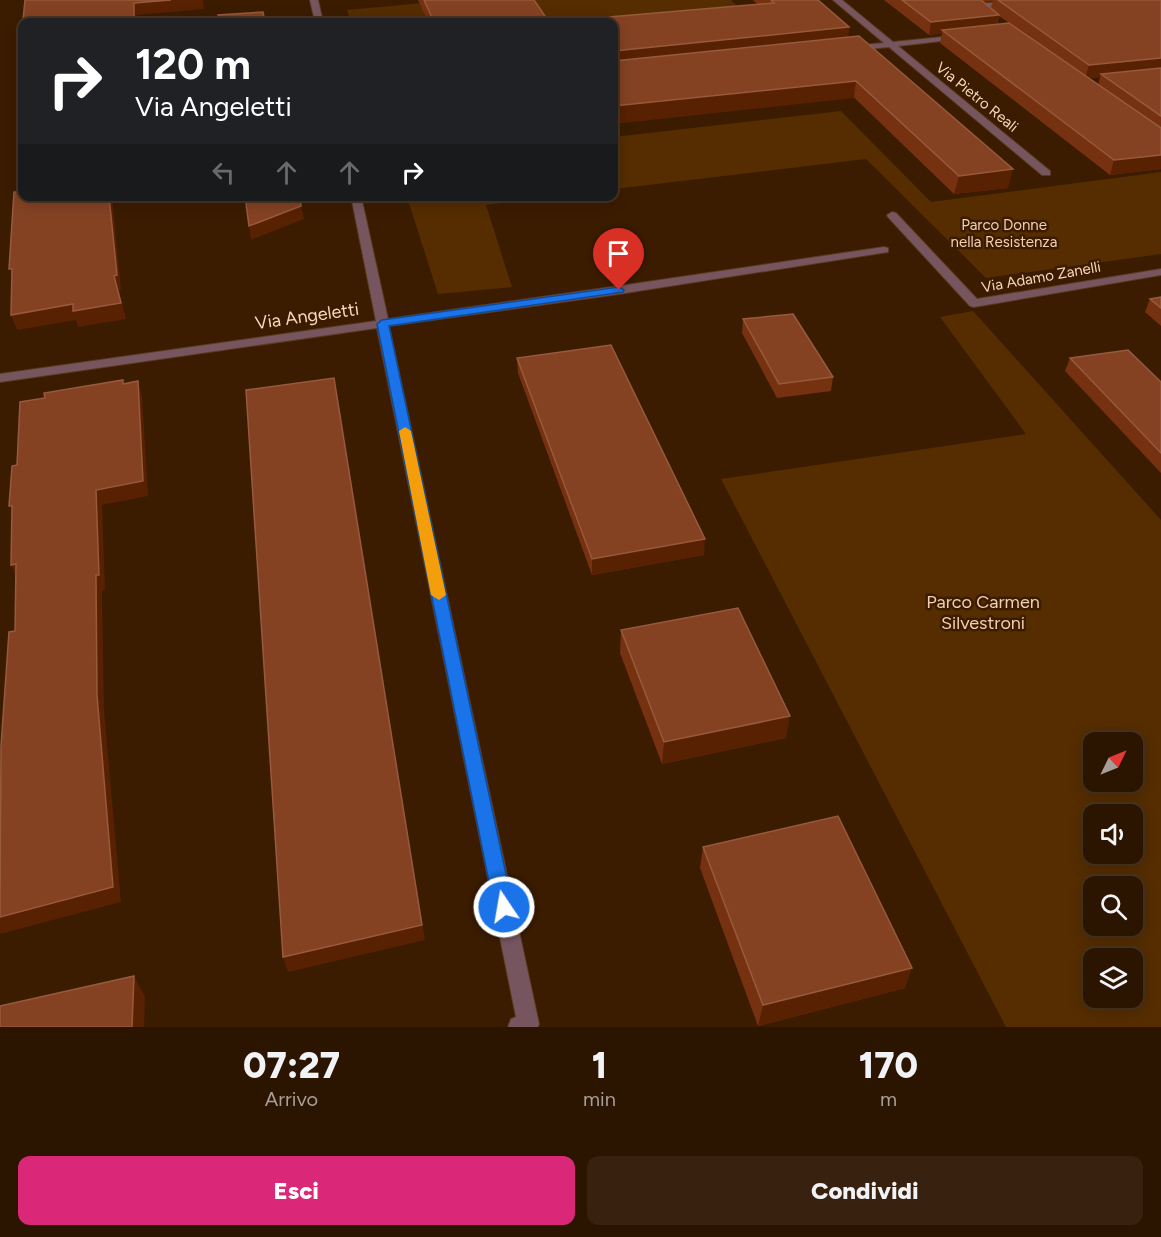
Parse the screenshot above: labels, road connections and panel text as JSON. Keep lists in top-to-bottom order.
{
  "streets": {
    "street": ["Via Pietro Reali", "Via Adamo Zanelli", "Via Angeletti"]
  },
  "parks": ["Parco Donne nella Resistenza", "Parco Carmen Silvestroni"],
  "north": "top right",
  "page": {
    "turn": ["120 m", "Via Angeletti"],
    "eta": [
      "07:27",
      "Arrivo",
      "1",
      "min",
      "170",
      "m"
    ],
    "buttons": ["Esci", "Condividi"]
  }
}
